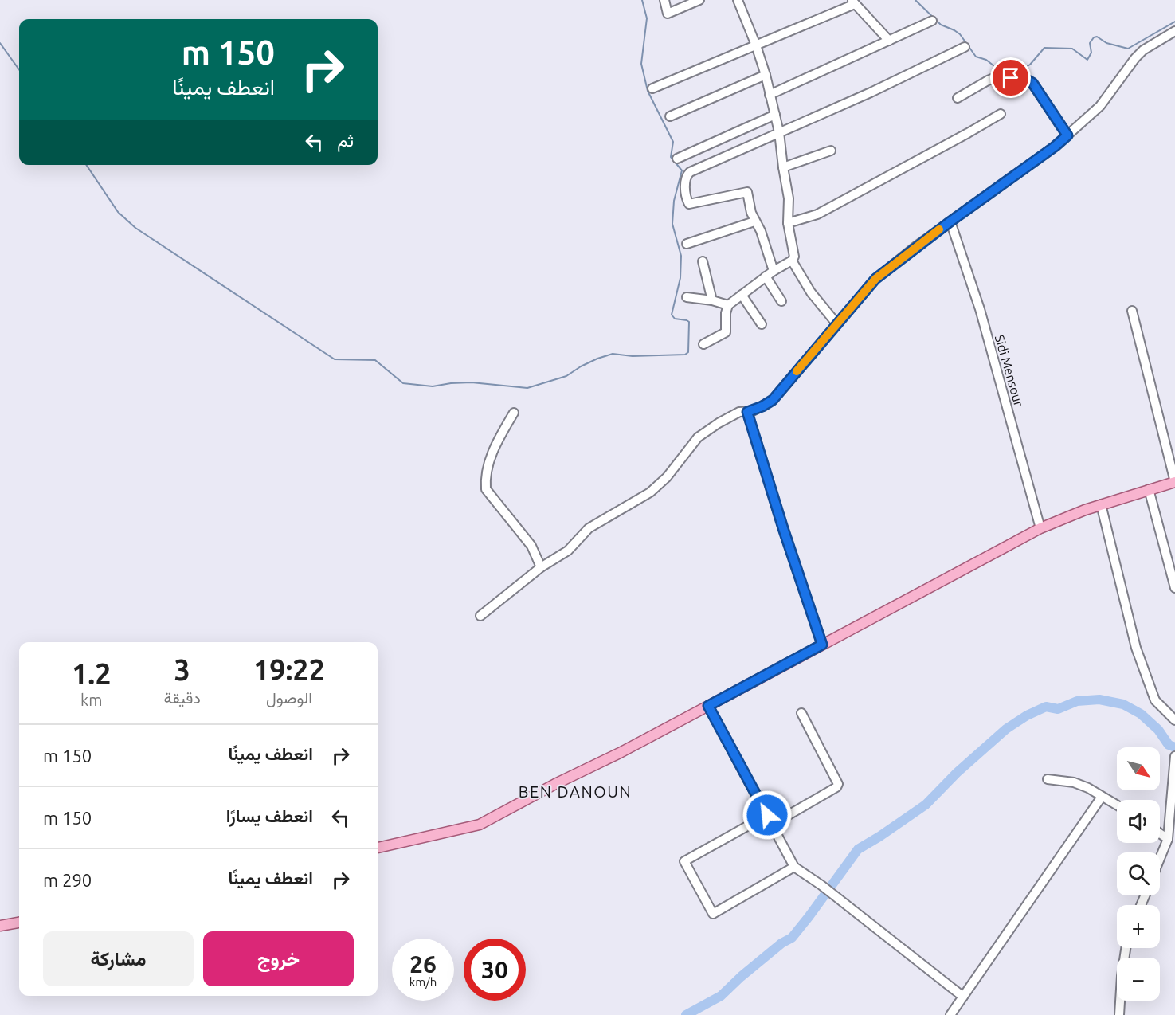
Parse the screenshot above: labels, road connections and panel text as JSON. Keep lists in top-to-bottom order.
{
  "streets": {
    "street": ["Sidi Mensour"]
  },
  "districts": ["BEN DANOUN"],
  "north": "bottom right",
  "page": {
    "turn": ["150 m", "انعطف يمينًا"],
    "then": "ثم",
    "eta": [
      "19:22",
      "الوصول",
      "3",
      "دقيقة",
      "1.2",
      "km"
    ],
    "list": [
      {
        "name": "انعطف يمينًا",
        "value": "150 m"
      },
      {
        "name": "انعطف يسارًا",
        "value": "150 m"
      },
      {
        "name": "انعطف يمينًا",
        "value": "290 m"
      }
    ],
    "map_buttons": ["+", "−"],
    "buttons": ["خروج", "مشاركة"],
    "speed": "26 km/h",
    "limit": "30"
  }
}
